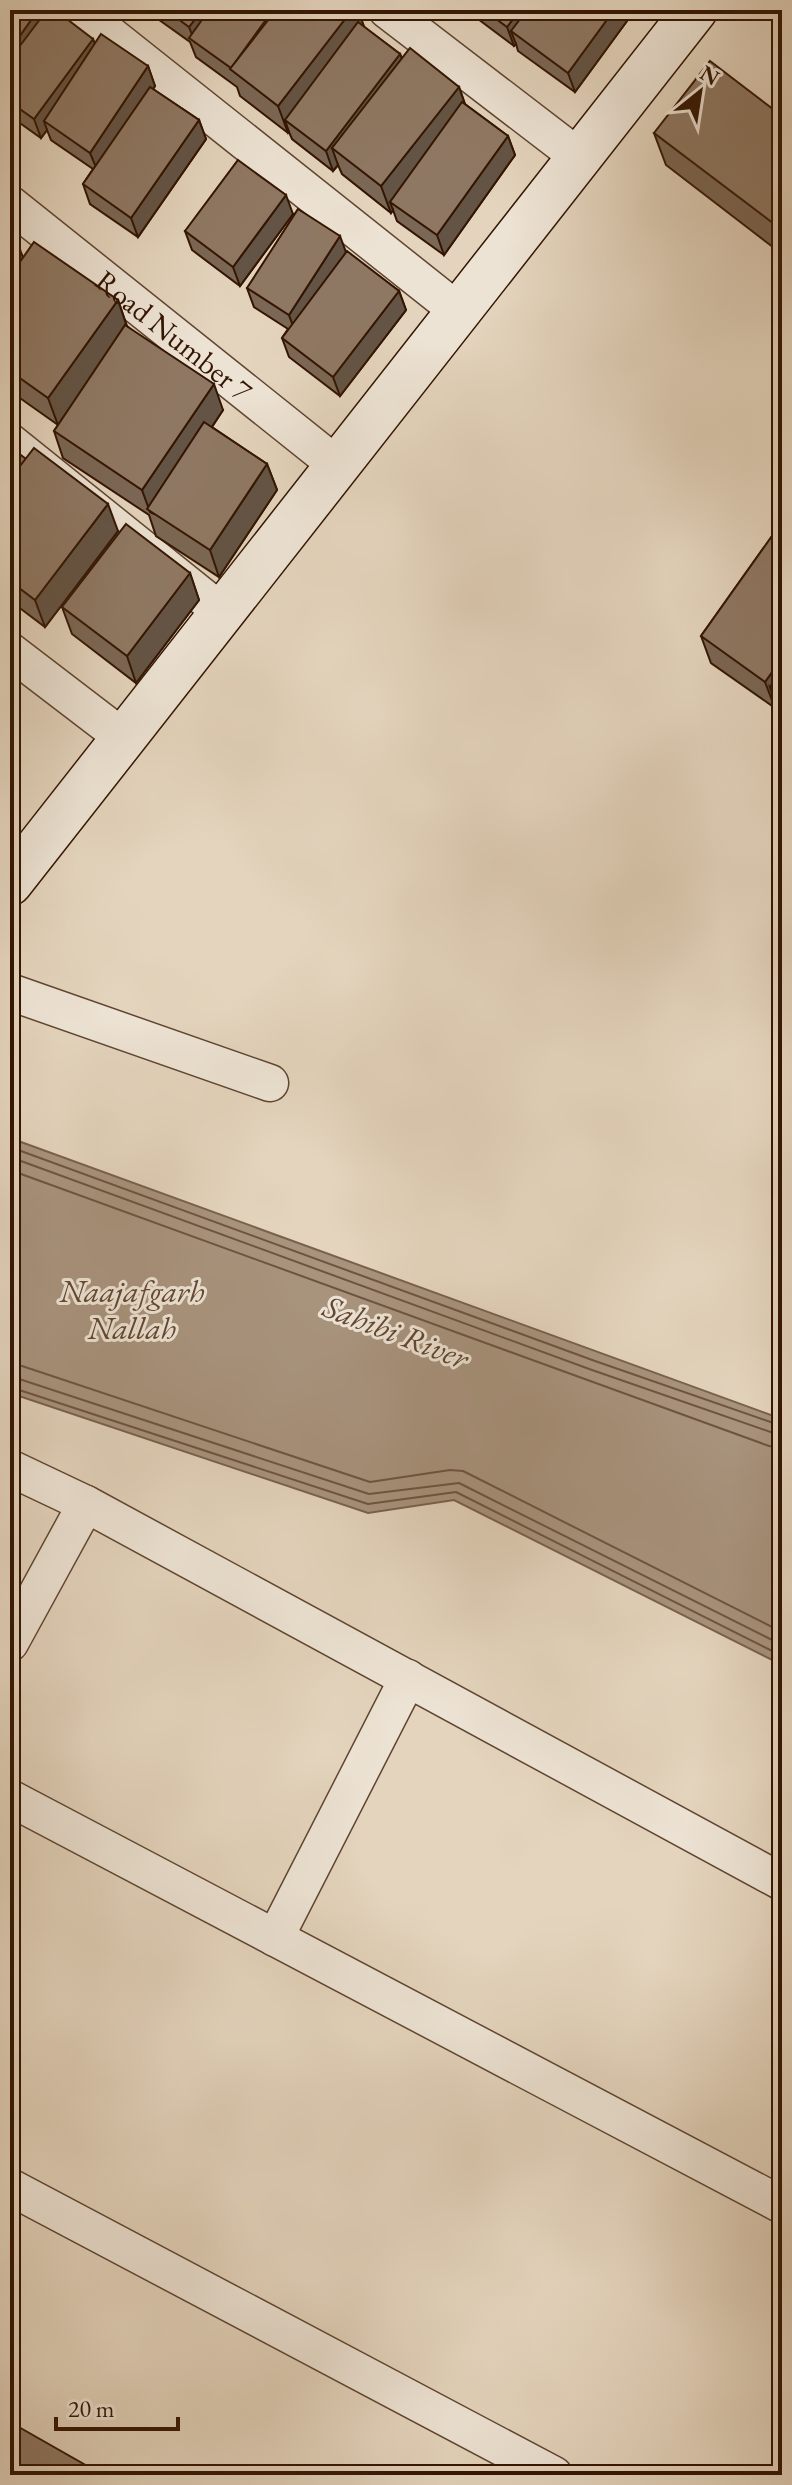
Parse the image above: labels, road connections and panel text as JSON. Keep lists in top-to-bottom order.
{
  "streets": {
    "street": ["Road Number 7"]
  },
  "water": ["Naajafgarh Nallah", "Sahibi River"],
  "scale_bar": "20 m",
  "north": "top right"
}
